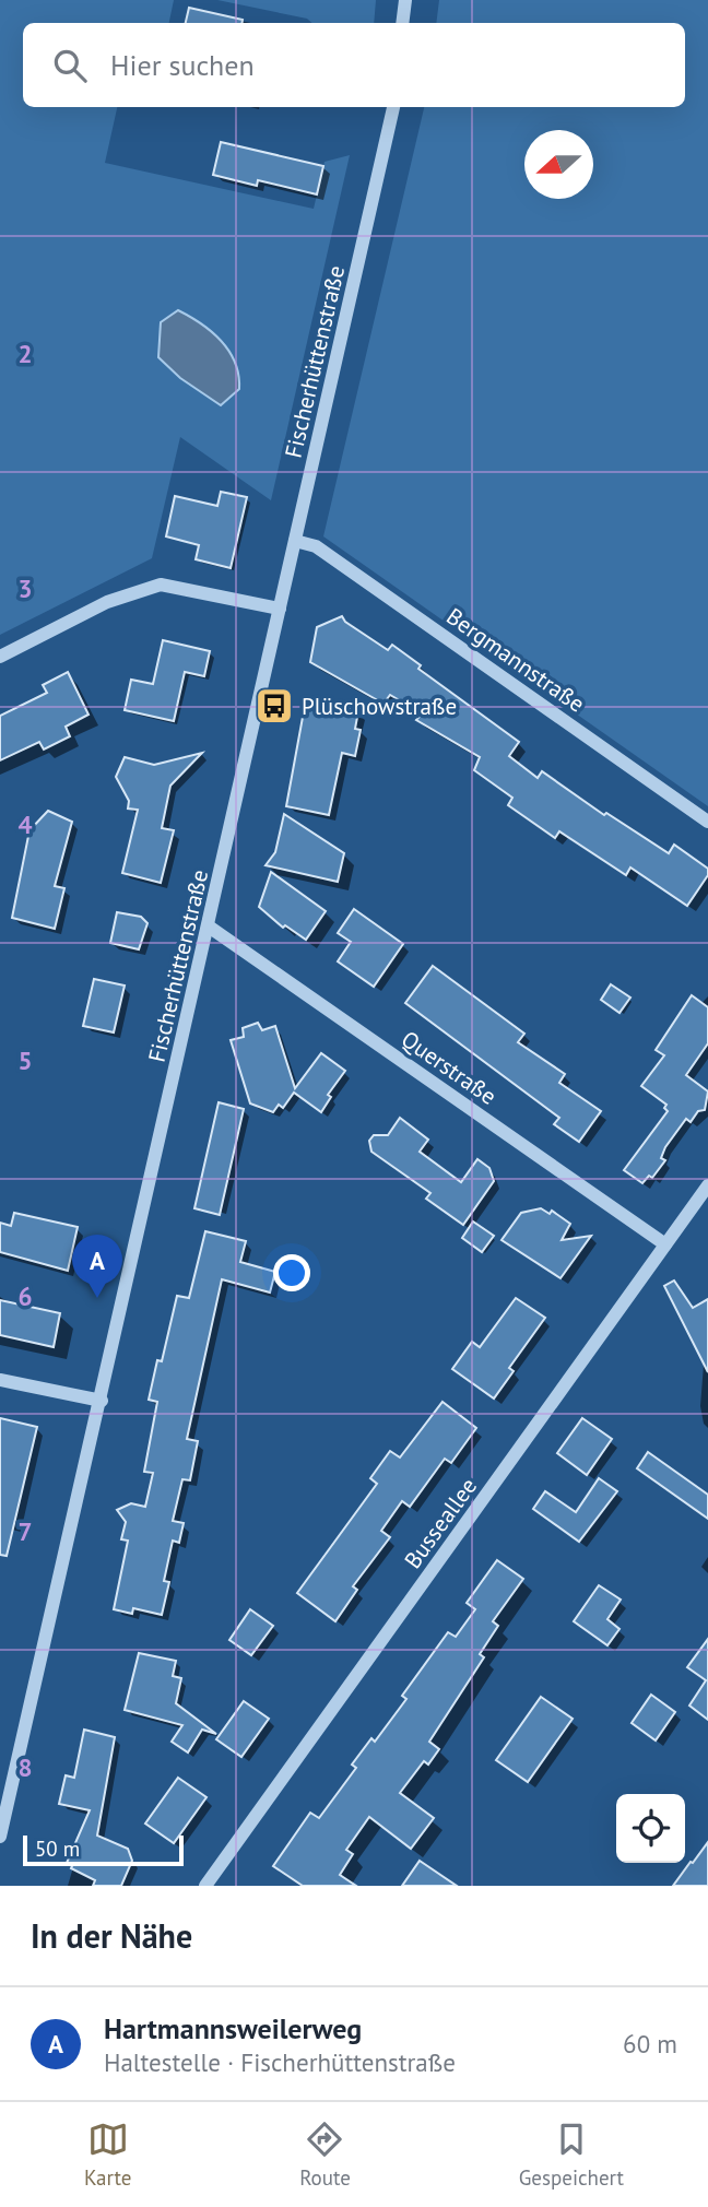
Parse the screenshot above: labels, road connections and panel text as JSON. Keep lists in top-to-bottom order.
{
  "streets": {
    "street": [
      "Fischerhüttenstraße",
      "Bergmannstraße",
      "Querstraße",
      "Busseallee"
    ]
  },
  "crossings": [
    ["Fischerhüttenstraße", "Bergmannstraße"],
    ["Fischerhüttenstraße", "Querstraße"],
    ["Querstraße", "Busseallee"]
  ],
  "places": {
    "bus stop": ["Plüschowstraße"]
  },
  "scale_bar": "50 m",
  "north": "left",
  "page": {
    "search": "Hier suchen",
    "pins": "A",
    "scale": "50 m",
    "heading": "In der Nähe",
    "list": [
      {
        "mark": "A",
        "name": "Hartmannsweilerweg",
        "note": "Haltestelle · Fischerhüttenstraße",
        "value": "60 m"
      }
    ],
    "nav": ["Karte", "Route", "Gespeichert"]
  },
  "grid": {
    "rows": [
      "2",
      "3",
      "4",
      "5",
      "6",
      "7",
      "8"
    ]
  }
}
